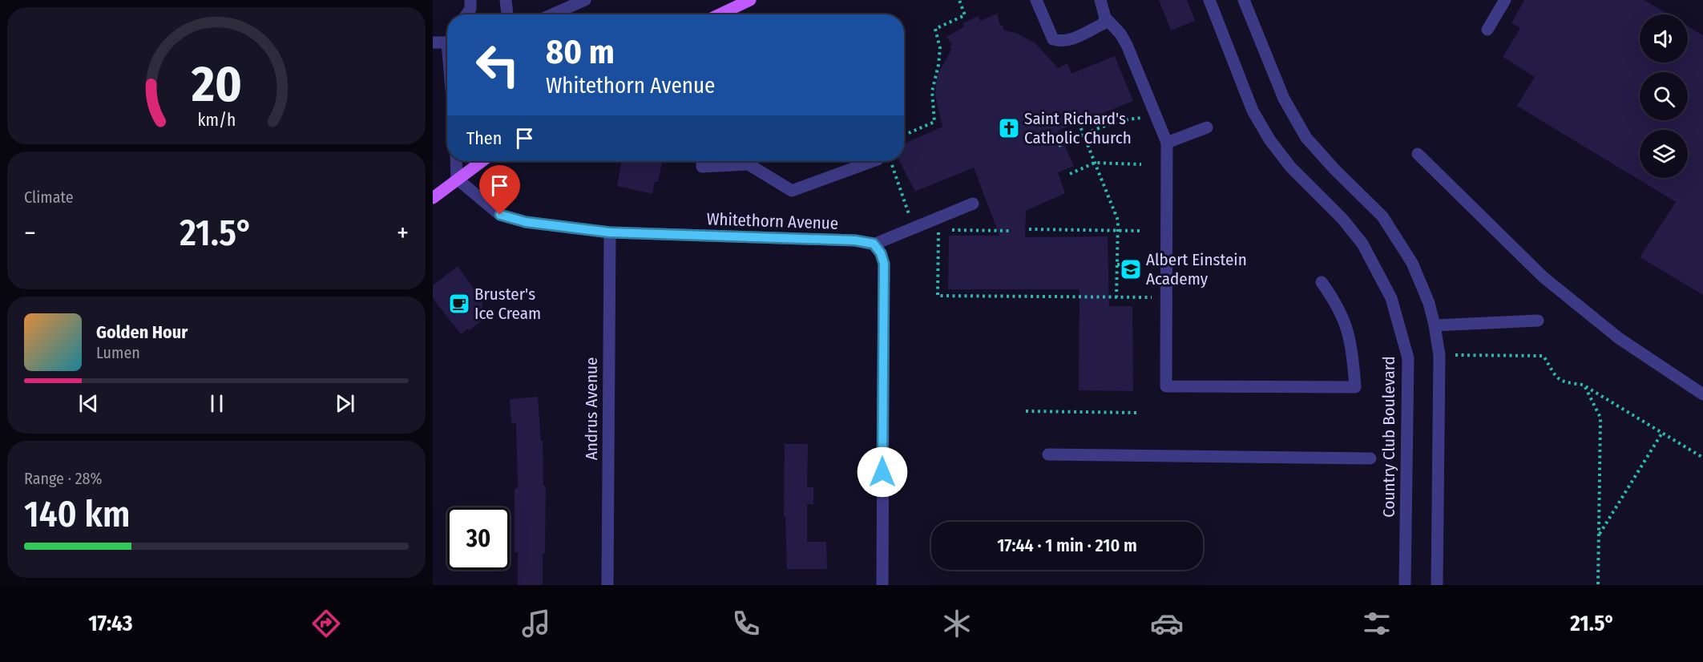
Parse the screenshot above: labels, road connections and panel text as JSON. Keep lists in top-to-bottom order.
{
  "streets": {
    "street": ["Whitethorn Avenue", "Andrus Avenue", "Country Club Boulevard"]
  },
  "crossings": [
    ["Whitethorn Avenue", "Andrus Avenue"]
  ],
  "places": {
    "church": ["Saint Richard's Catholic Church"],
    "school or university": ["Albert Einstein Academy"],
    "cafe": ["Bruster's Ice Cream"]
  },
  "page": {
    "turn": ["80 m", "Whitethorn Avenue"],
    "then": "Then",
    "tile": [
      "Climate",
      ["Range · 28%", "140 km"]
    ],
    "heat": ["−", "21.5°", "+"],
    "song": ["Golden Hour", "Lumen"],
    "limit": "30",
    "trip": "17:44 · 1 min · 210 m",
    "tabs": ["17:43", "21.5°"],
    "gauge": ["20", "km/h"]
  }
}
